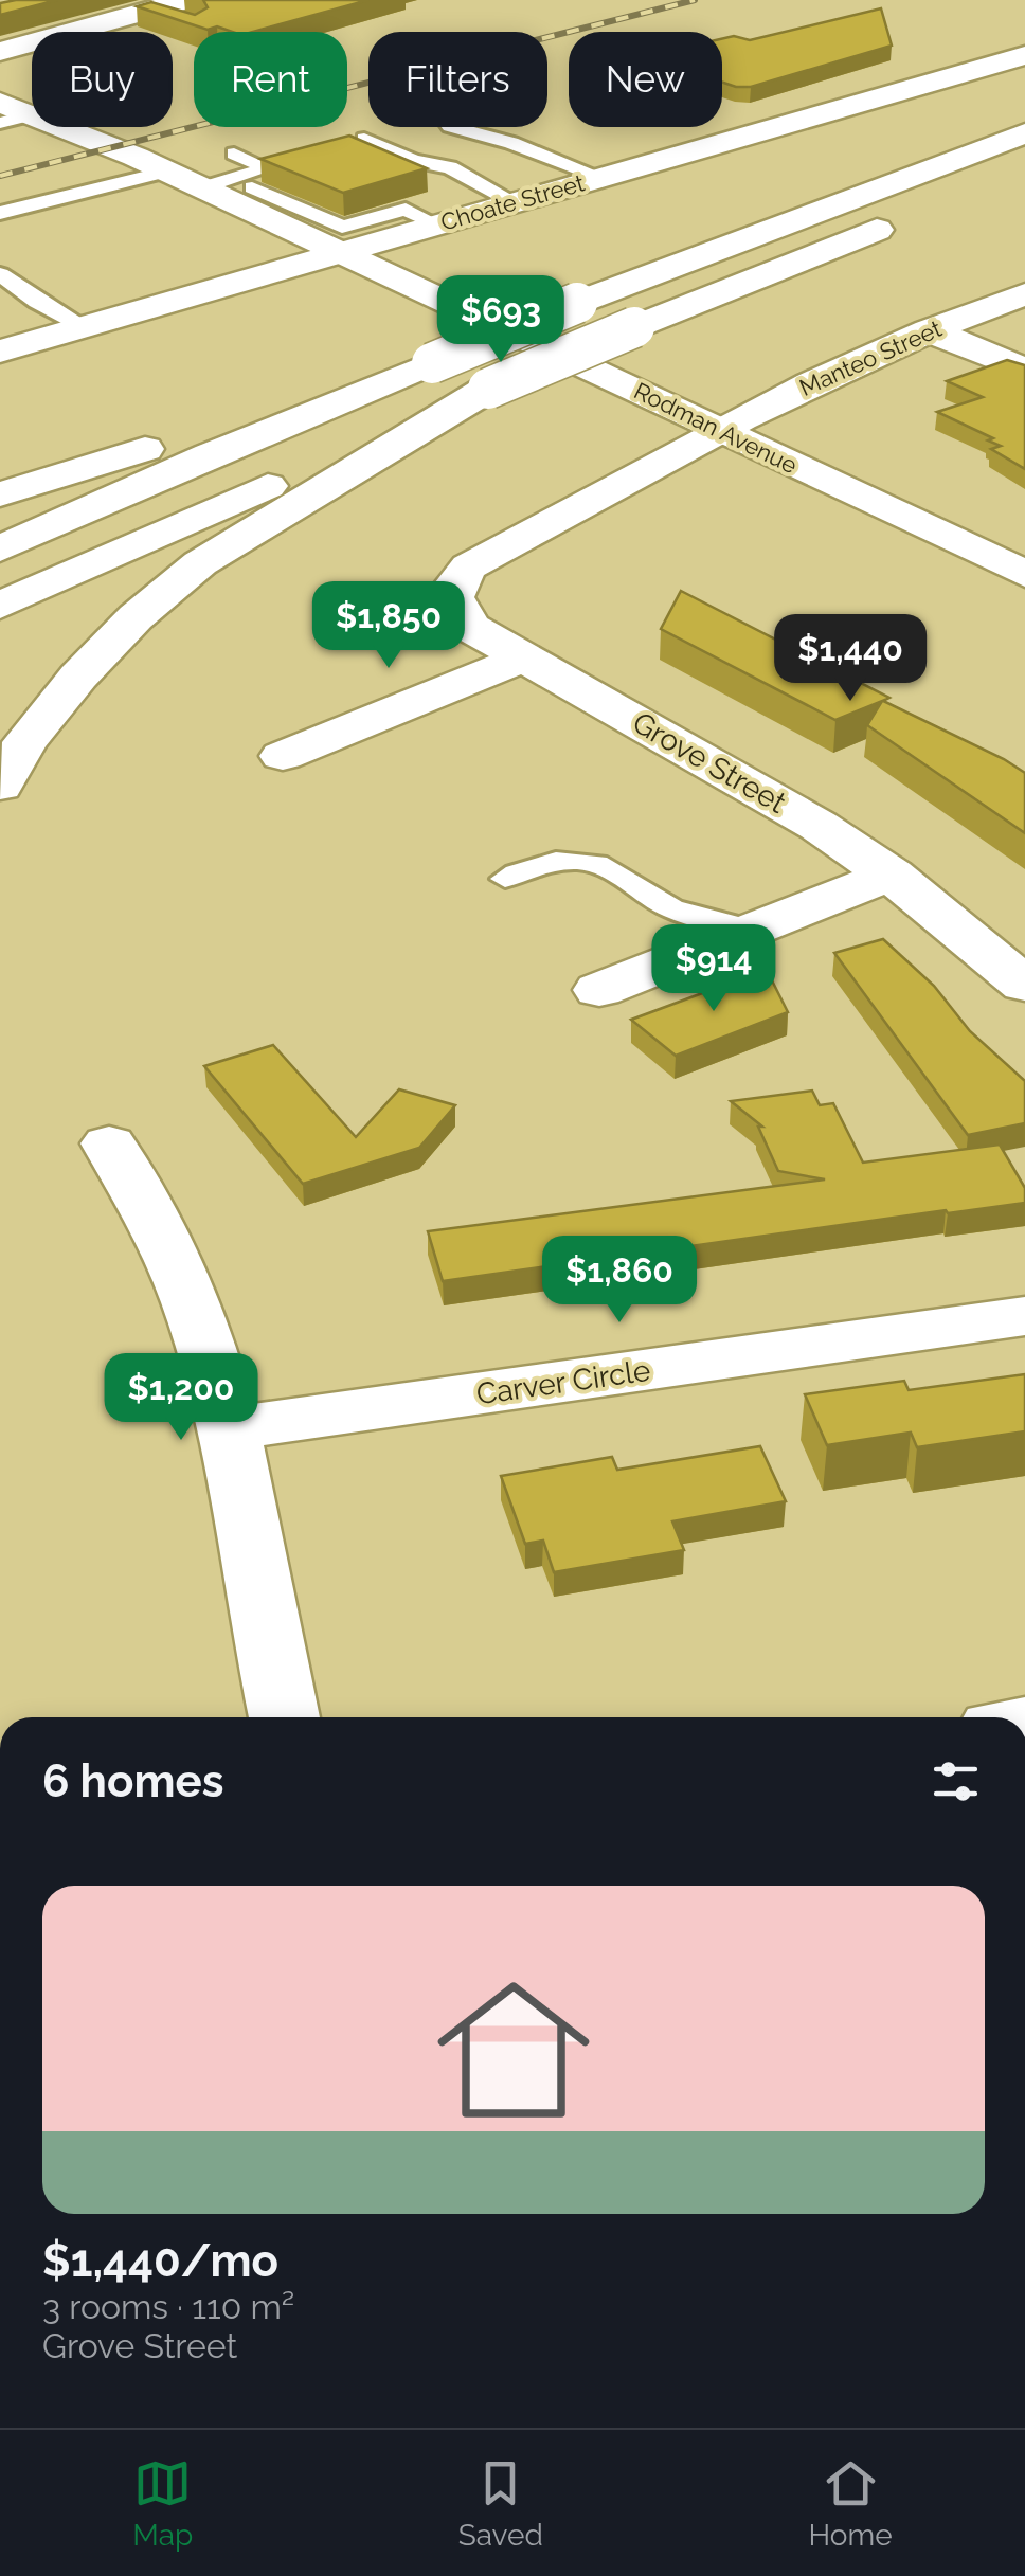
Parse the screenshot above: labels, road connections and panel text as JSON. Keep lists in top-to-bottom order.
{
  "streets": {
    "main road": [
      "Choate Street",
      "Manteo Street",
      "Rodman Avenue",
      "Grove Street",
      "Carver Circle"
    ]
  },
  "crossings": [
    ["Choate Street", "Rodman Avenue"],
    ["Manteo Street", "Rodman Avenue"],
    ["Manteo Street", "Grove Street"],
    ["Rodman Avenue", "Grove Street"]
  ],
  "page": {
    "chip": [
      "Buy",
      "Rent",
      "Filters",
      "New"
    ],
    "price": [
      "$693",
      "$1,850",
      "$1,440",
      "$914",
      "$1,860",
      "$1,200"
    ],
    "heading": "6 homes",
    "list": [
      {
        "name": "$1,440/mo",
        "note": "3 rooms · 110 m² · Grove Street"
      }
    ],
    "tabs": ["Map", "Saved", "Home"]
  }
}
